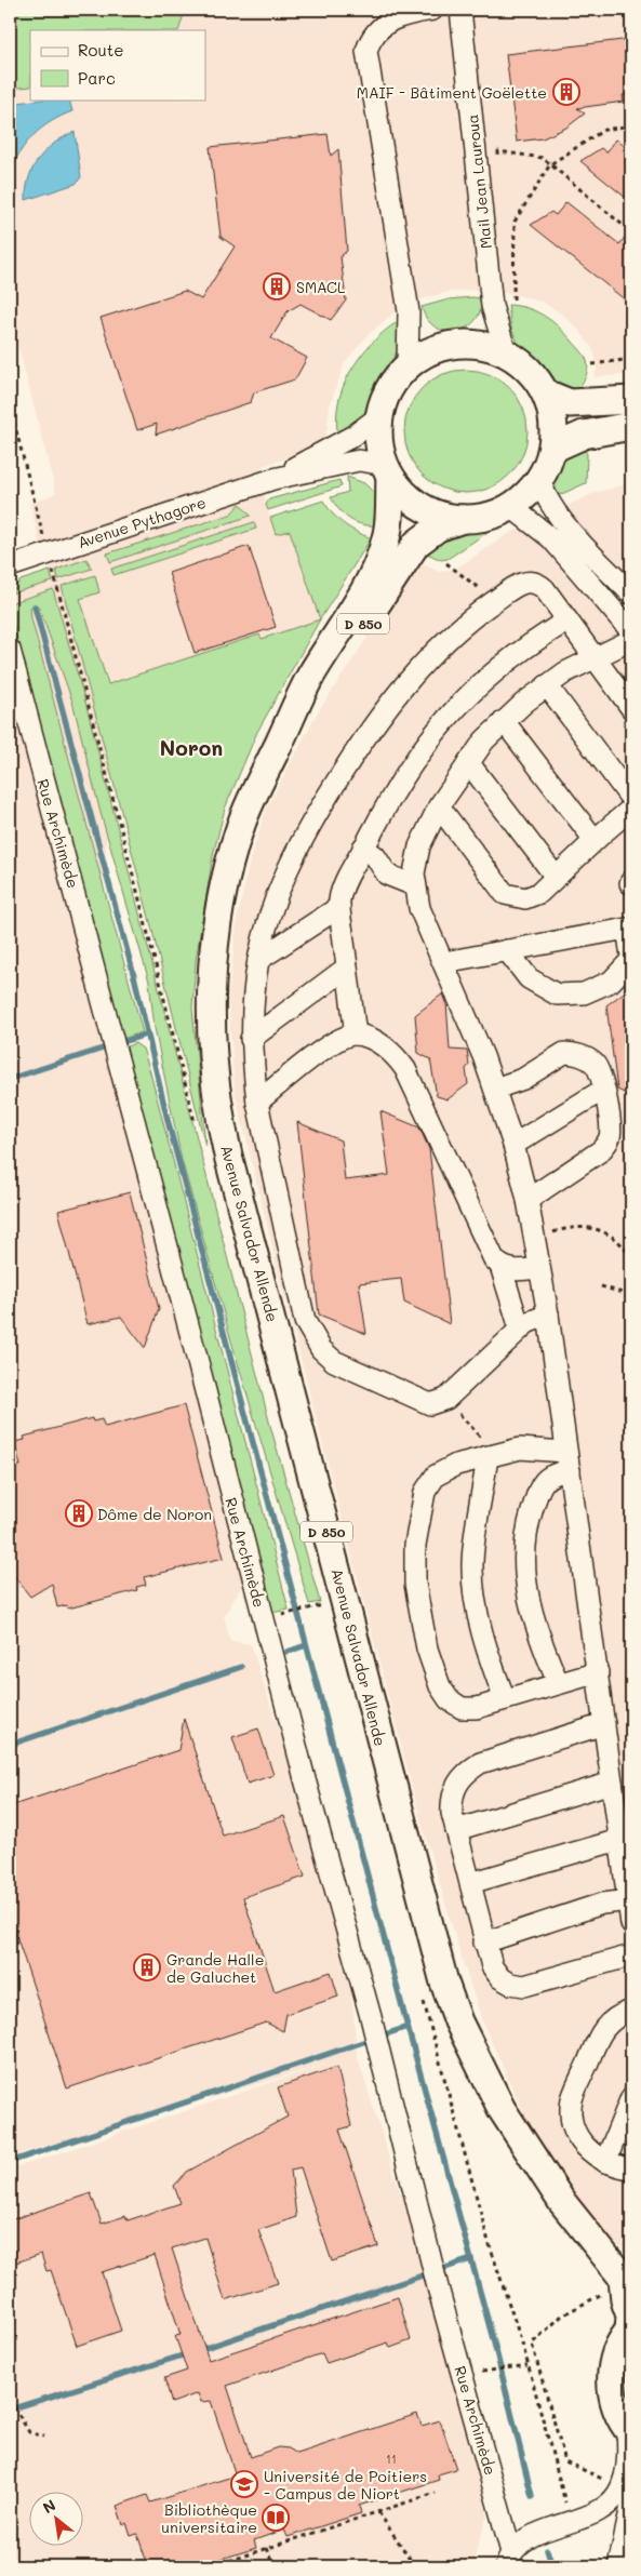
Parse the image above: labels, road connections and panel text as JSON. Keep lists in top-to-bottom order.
{
  "streets": {
    "main road": ["D 850", "Avenue Salvador Allende"],
    "street": ["Mail Jean Lauroua", "Avenue Pythagore", "Rue Archimède"]
  },
  "crossings": [
    ["Mail Jean Lauroua", "Avenue Pythagore"],
    ["Mail Jean Lauroua", "Avenue Salvador Allende"],
    ["Avenue Pythagore", "Avenue Salvador Allende"]
  ],
  "districts": ["Noron"],
  "places": {
    "building": [
      "MAIF - Bâtiment Goëlette",
      "SMACL",
      "Dôme de Noron",
      "Grande Halle de Galuchet"
    ],
    "school or university": ["Université de Poitiers - Campus de Niort"],
    "library": ["Bibliothèque universitaire"]
  },
  "house_numbers": ["11"],
  "legend": ["Route", "Parc"],
  "north": "top left"
}
